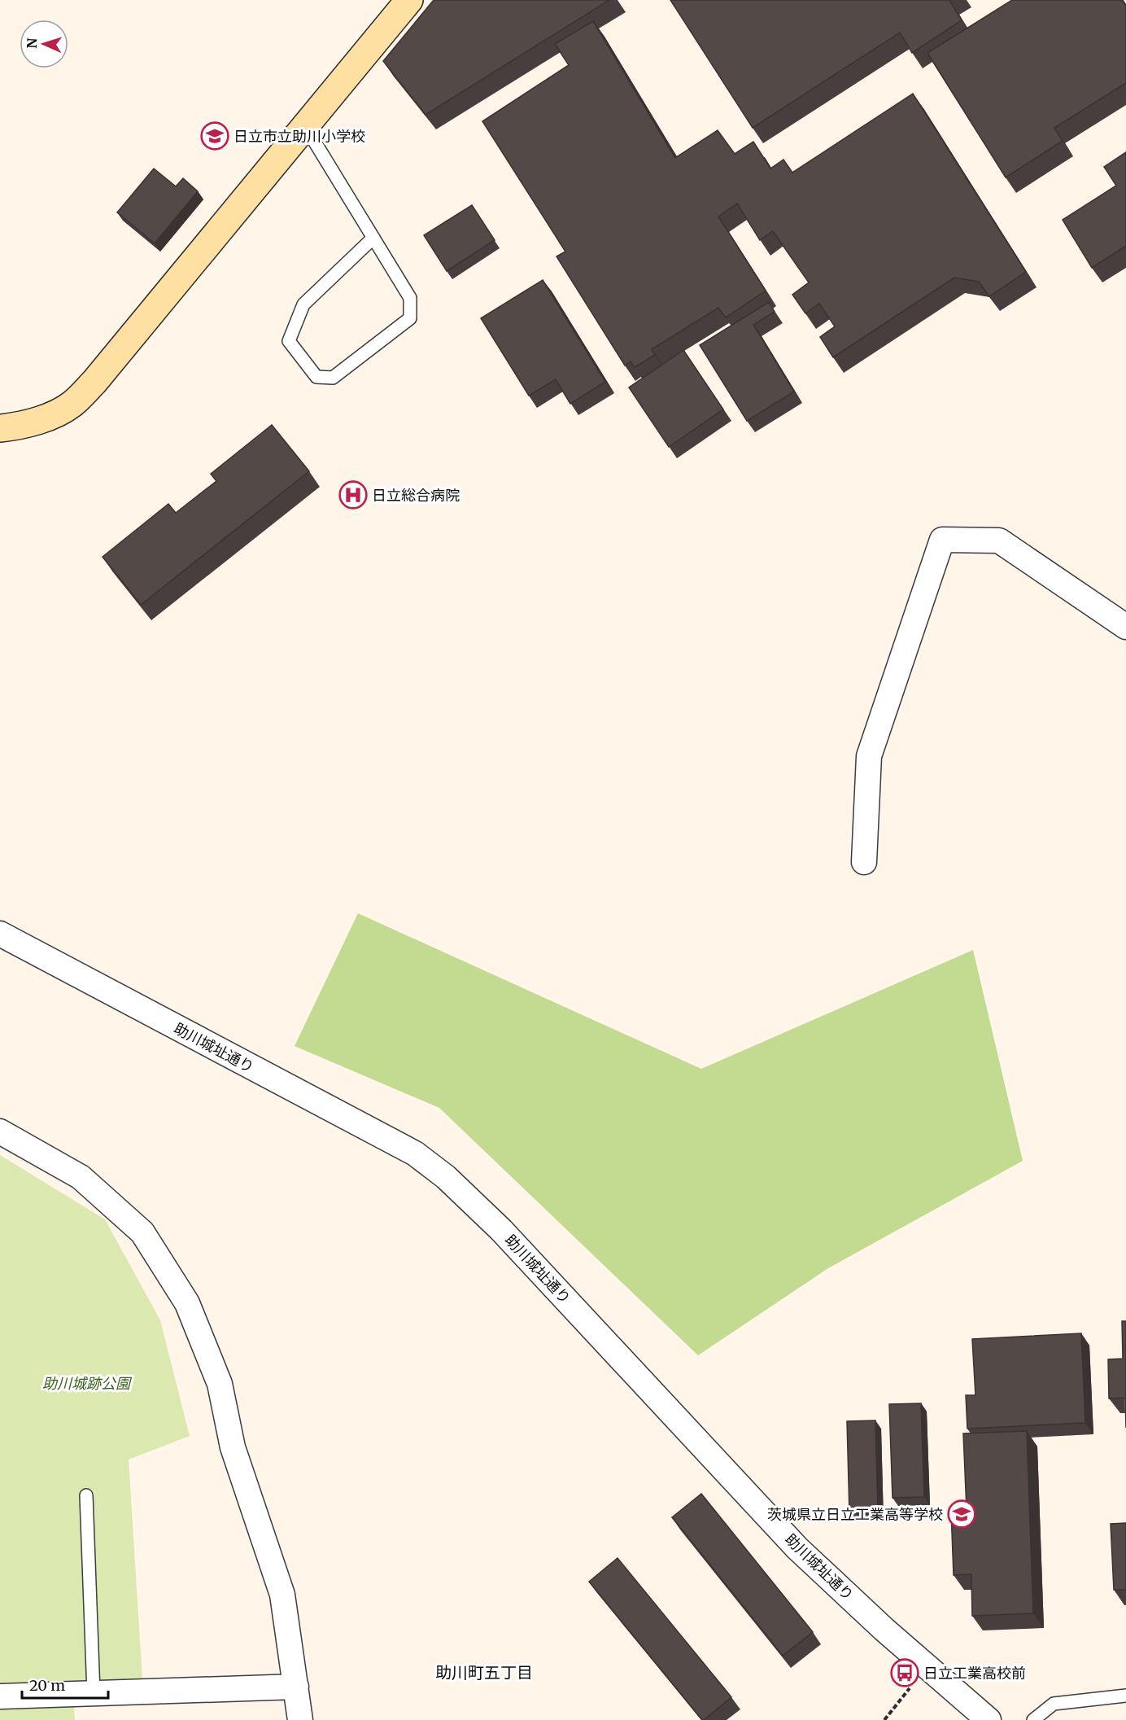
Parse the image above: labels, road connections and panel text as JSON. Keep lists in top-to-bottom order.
{
  "streets": {
    "street": ["助川城址通り"]
  },
  "districts": ["助川町五丁目"],
  "parks": ["助川城跡公園"],
  "places": {
    "school or university": ["日立市立助川小学校", "茨城県立日立工業高等学校"],
    "hospital": ["日立総合病院"],
    "bus stop": ["日立工業高校前"]
  },
  "scale_bar": "20 m",
  "north": "left"
}
